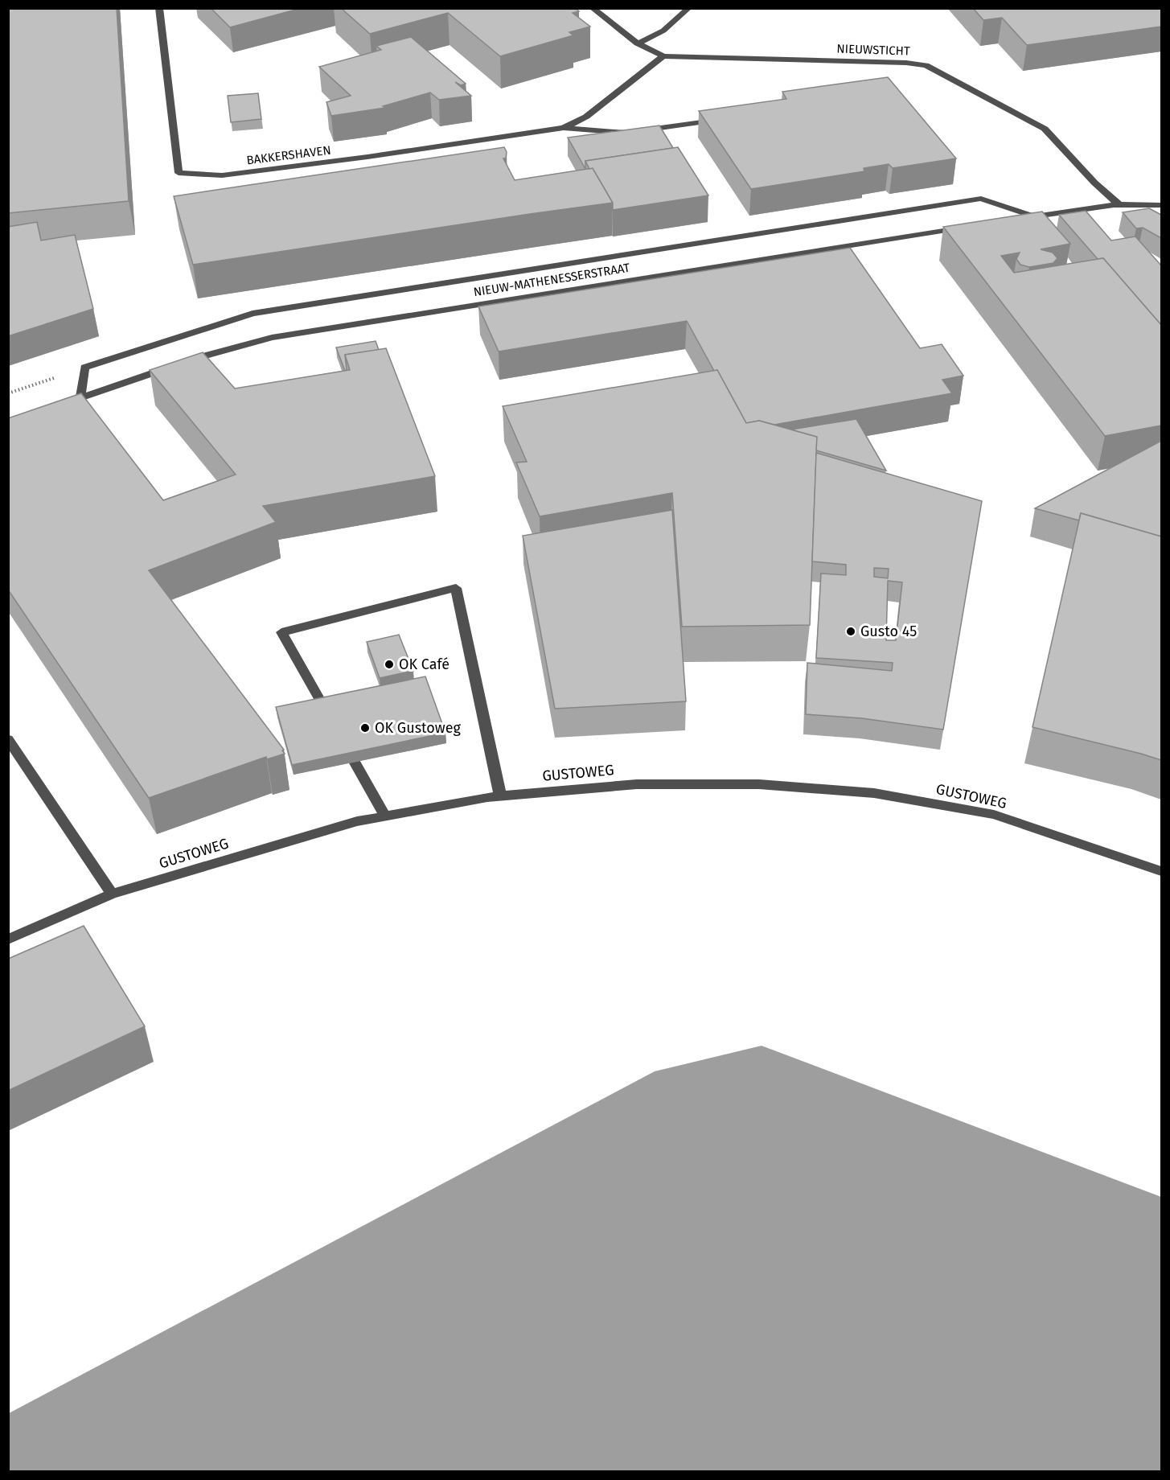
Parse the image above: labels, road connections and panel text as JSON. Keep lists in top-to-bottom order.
{
  "streets": {
    "street": [
      "NIEUWSTICHT",
      "BAKKERSHAVEN",
      "NIEUW-MATHENESSERSTRAAT",
      "GUSTOWEG"
    ]
  },
  "crossings": [
    ["NIEUWSTICHT", "BAKKERSHAVEN"],
    ["NIEUWSTICHT", "NIEUW-MATHENESSERSTRAAT"]
  ],
  "places": ["Gusto 45", "OK Café", "OK Gustoweg"]
}
